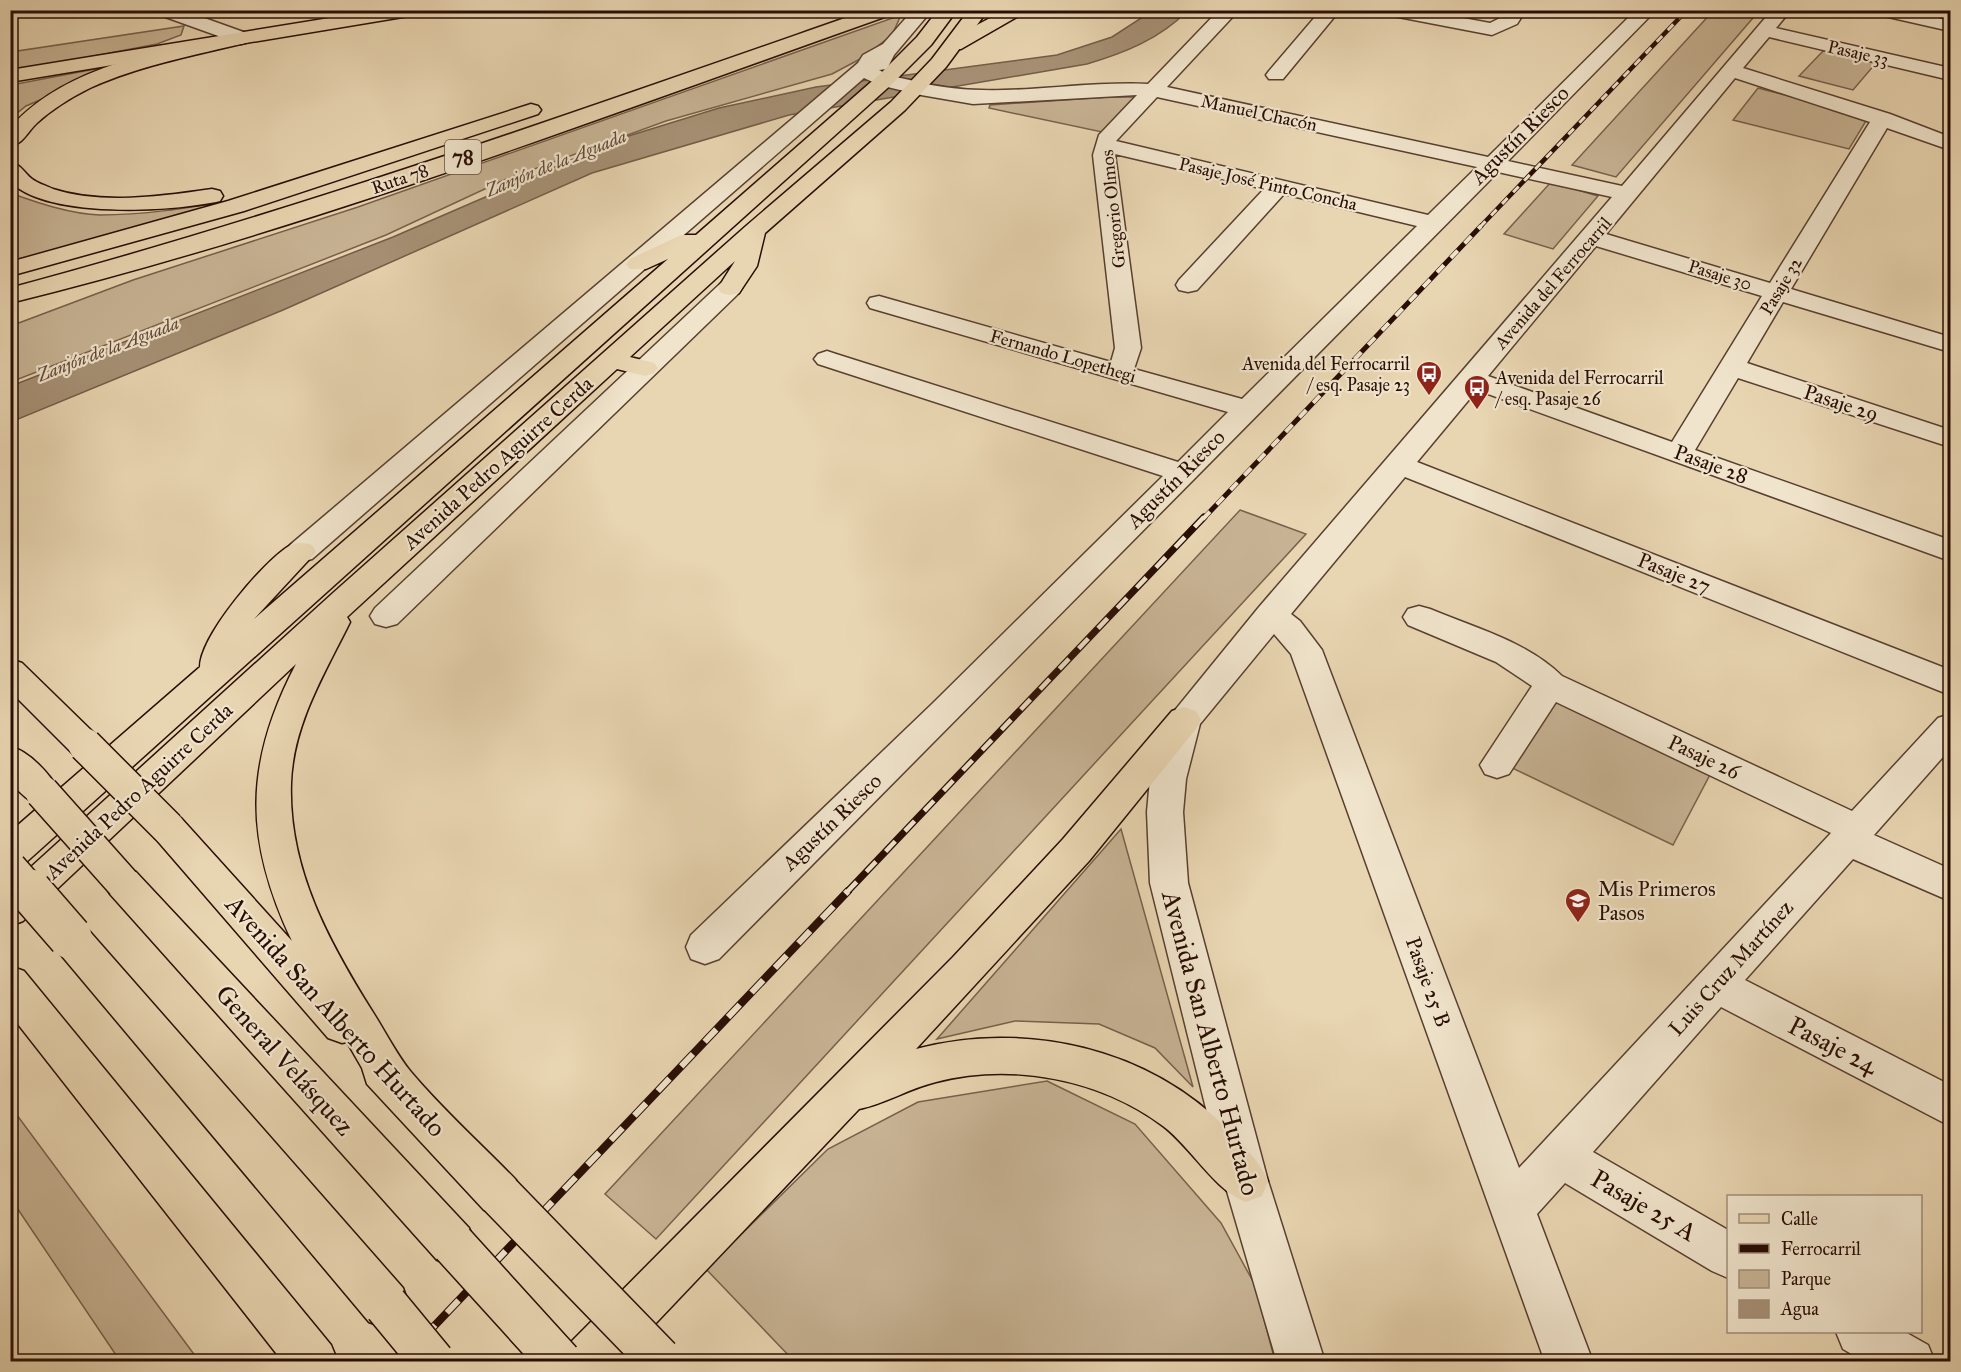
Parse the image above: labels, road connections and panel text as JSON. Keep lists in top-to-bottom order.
{
  "streets": {
    "main road": [
      "78",
      "Ruta 78",
      "Avenida Pedro Aguirre Cerda",
      "Avenida San Alberto Hurtado",
      "General Velásquez"
    ],
    "street": [
      "Pasaje 33",
      "Manuel Chacón",
      "Agustín Riesco",
      "Pasaje José Pinto Concha",
      "Gregorio Olmos",
      "Pasaje 30",
      "Avenida del Ferrocarril",
      "Pasaje 32",
      "Fernando Lopethegi",
      "Pasaje 29",
      "Pasaje 28",
      "Pasaje 27",
      "Pasaje 26",
      "Luis Cruz Martínez",
      "Pasaje 25 B",
      "Pasaje 24",
      "Pasaje 25 A"
    ]
  },
  "crossings": [
    ["Pasaje 33", "Avenida del Ferrocarril"],
    ["Manuel Chacón", "Agustín Riesco"],
    ["Manuel Chacón", "Gregorio Olmos"],
    ["Manuel Chacón", "Avenida del Ferrocarril"],
    ["Manuel Chacón", "Avenida Pedro Aguirre Cerda"],
    ["Agustín Riesco", "Pasaje José Pinto Concha"],
    ["Agustín Riesco", "Fernando Lopethegi"],
    ["Pasaje José Pinto Concha", "Gregorio Olmos"],
    ["Gregorio Olmos", "Fernando Lopethegi"],
    ["Pasaje 30", "Avenida del Ferrocarril"],
    ["Pasaje 30", "Pasaje 32"],
    ["Avenida del Ferrocarril", "Pasaje 28"],
    ["Avenida del Ferrocarril", "Pasaje 27"],
    ["Avenida del Ferrocarril", "Pasaje 25 B"],
    ["Avenida del Ferrocarril", "Avenida San Alberto Hurtado"],
    ["Pasaje 32", "Pasaje 29"],
    ["Pasaje 32", "Pasaje 28"],
    ["Pasaje 26", "Luis Cruz Martínez"],
    ["Luis Cruz Martínez", "Pasaje 25 B"],
    ["Luis Cruz Martínez", "Pasaje 24"],
    ["Luis Cruz Martínez", "Pasaje 25 A"]
  ],
  "water": ["Zanjón de la Aguada"],
  "places": {
    "bus stop": ["Avenida del Ferrocarril / esq. Pasaje 23", "Avenida del Ferrocarril / esq. Pasaje 26"],
    "school or university": ["Mis Primeros Pasos"]
  },
  "legend": [
    "Calle",
    "Ferrocarril",
    "Parque",
    "Agua"
  ]
}
